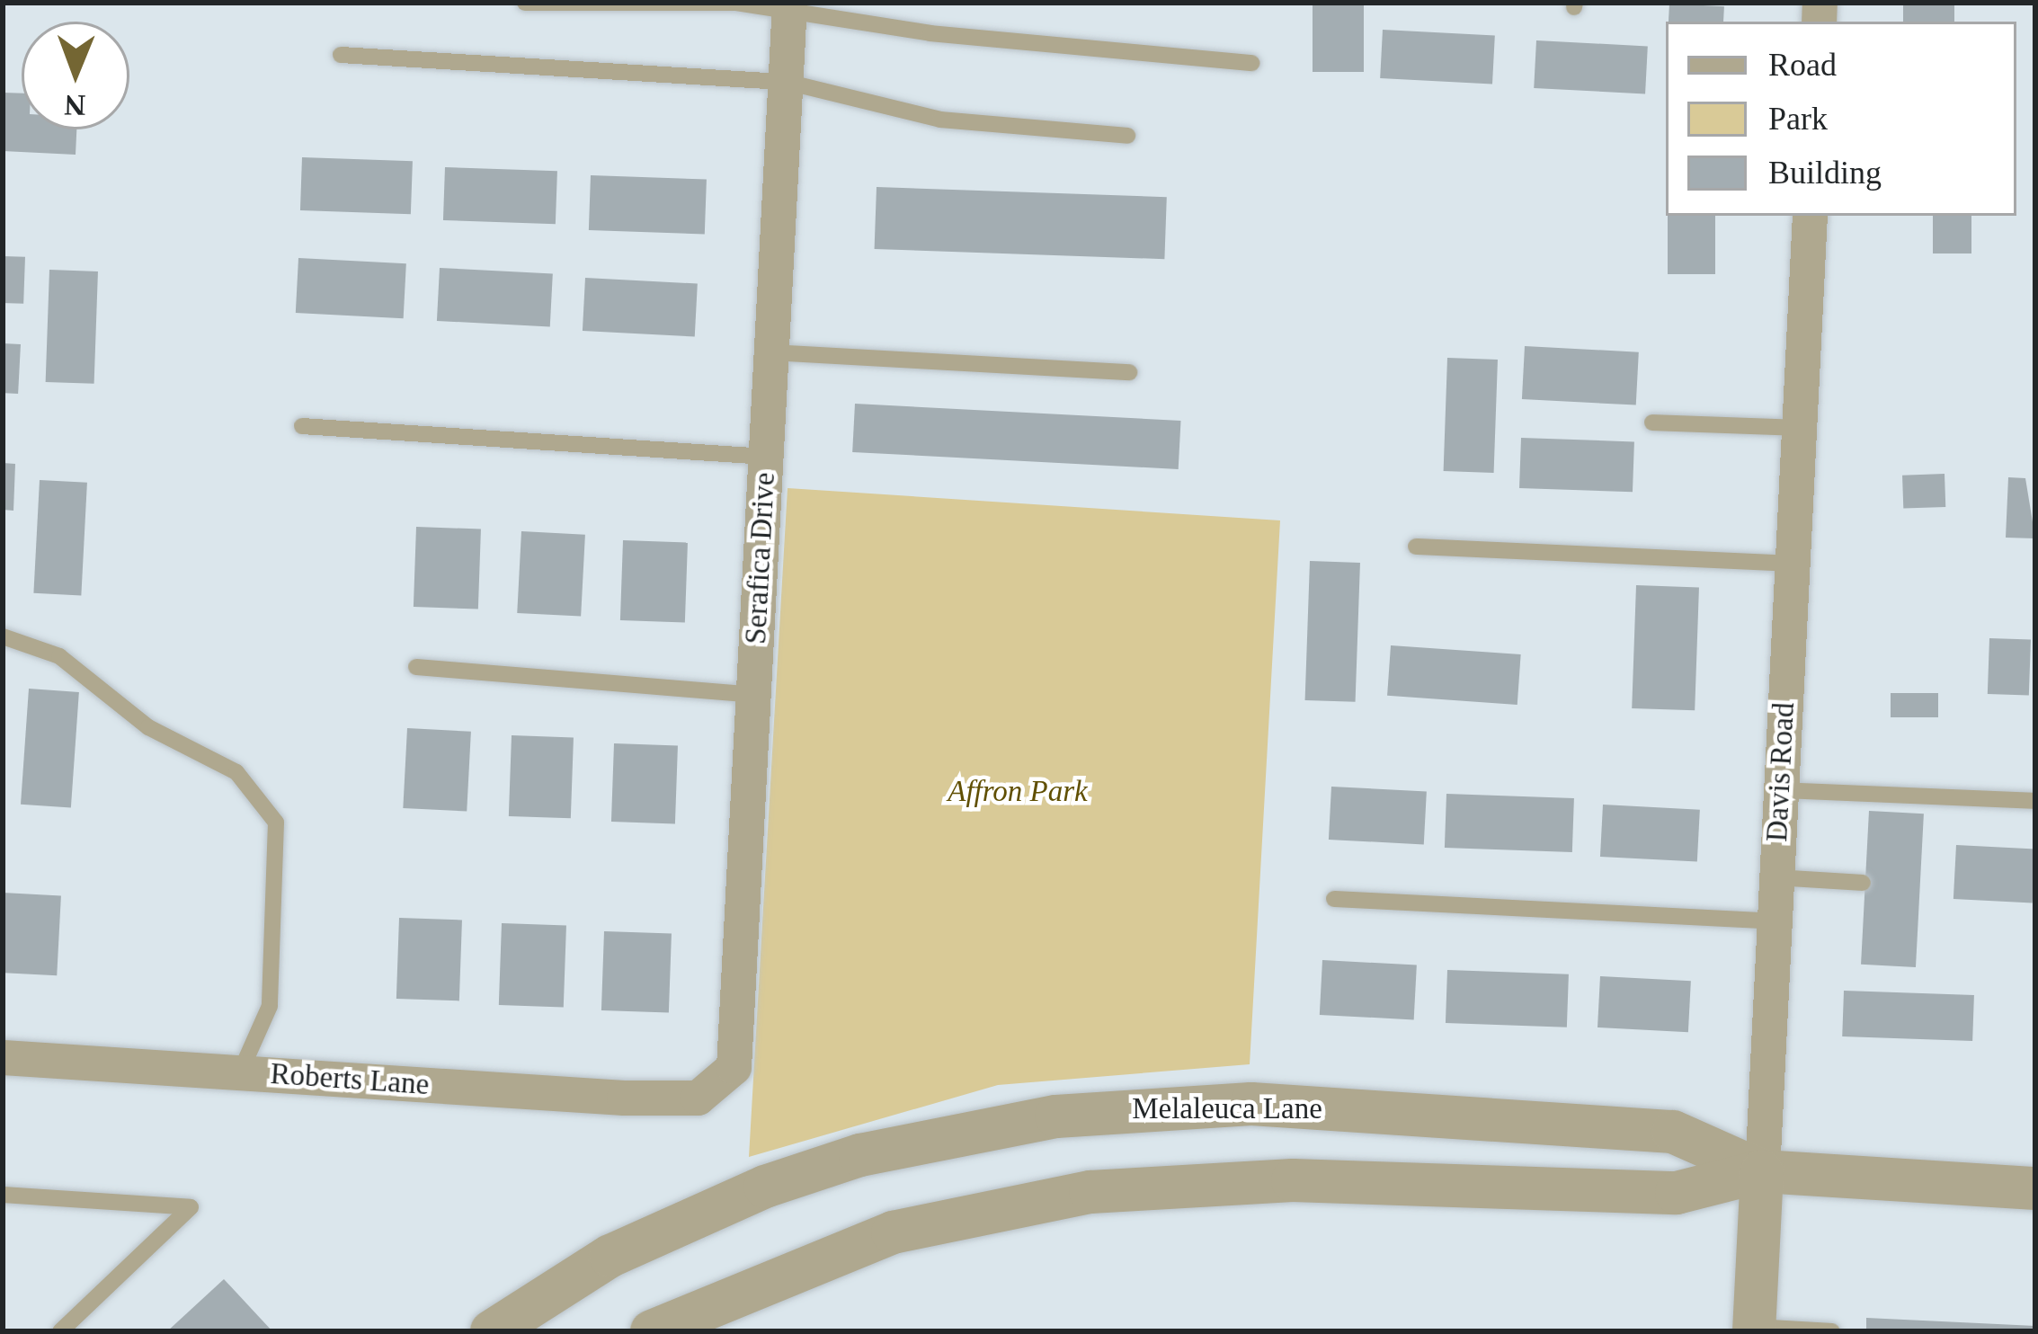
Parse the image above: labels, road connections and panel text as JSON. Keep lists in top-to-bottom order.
{
  "streets": {
    "street": [
      "Serafica Drive",
      "Davis Road",
      "Roberts Lane",
      "Melaleuca Lane"
    ]
  },
  "crossings": [
    ["Serafica Drive", "Roberts Lane"],
    ["Davis Road", "Melaleuca Lane"]
  ],
  "parks": ["Affron Park"],
  "legend": ["Road", "Park", "Building"],
  "north": "bottom"
}
